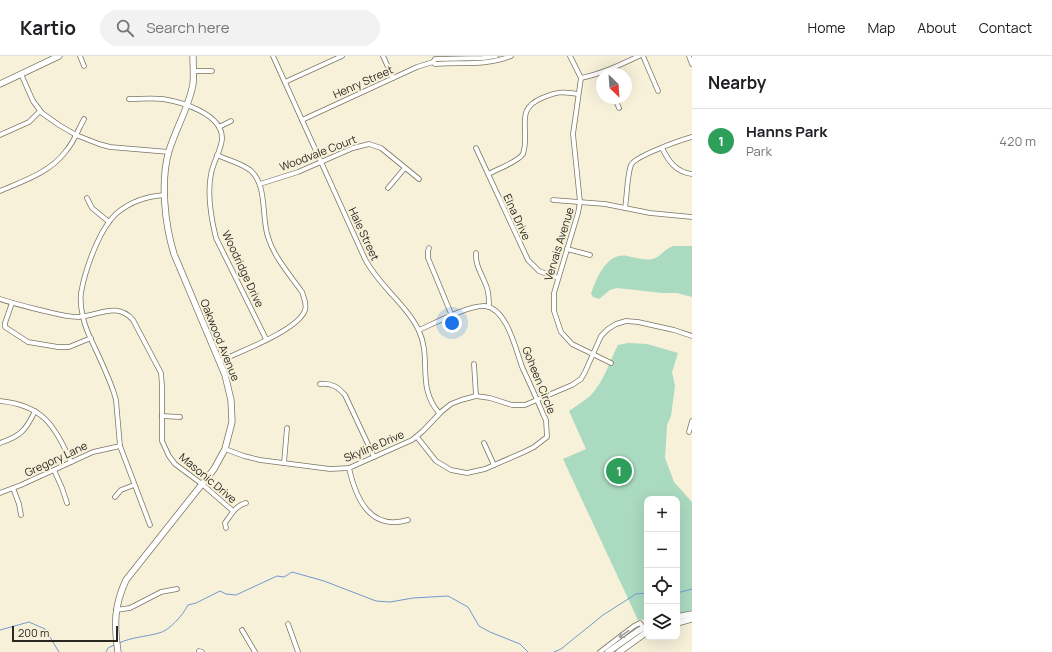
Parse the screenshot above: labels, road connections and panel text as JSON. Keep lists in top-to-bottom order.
{
  "streets": {
    "main road": ["Oakwood Avenue"],
    "street": [
      "Henry Street",
      "Woodvale Court",
      "Elna Drive",
      "Hale Street",
      "Vervais Avenue",
      "Woodridge Drive",
      "Goheen Circle",
      "Skyline Drive",
      "Gregory Lane",
      "Masonic Drive"
    ]
  },
  "crossings": [
    ["Henry Street", "Hale Street"],
    ["Woodvale Court", "Hale Street"],
    ["Elna Drive", "Vervais Avenue"],
    ["Hale Street", "Skyline Drive"],
    ["Vervais Avenue", "Skyline Drive"],
    ["Oakwood Avenue", "Skyline Drive"],
    ["Oakwood Avenue", "Masonic Drive"],
    ["Goheen Circle", "Skyline Drive"]
  ],
  "scale_bar": "200 m",
  "north": "bottom right",
  "page": {
    "header": "Kartio",
    "search": "Search here",
    "nav": [
      "Home",
      "Map",
      "About",
      "Contact"
    ],
    "heading": "Nearby",
    "list": [
      {
        "mark": "1",
        "name": "Hanns Park",
        "note": "Park",
        "value": "420 m"
      }
    ],
    "pins": "1",
    "map_buttons": ["+", "−"],
    "scale": "200 m"
  }
}
